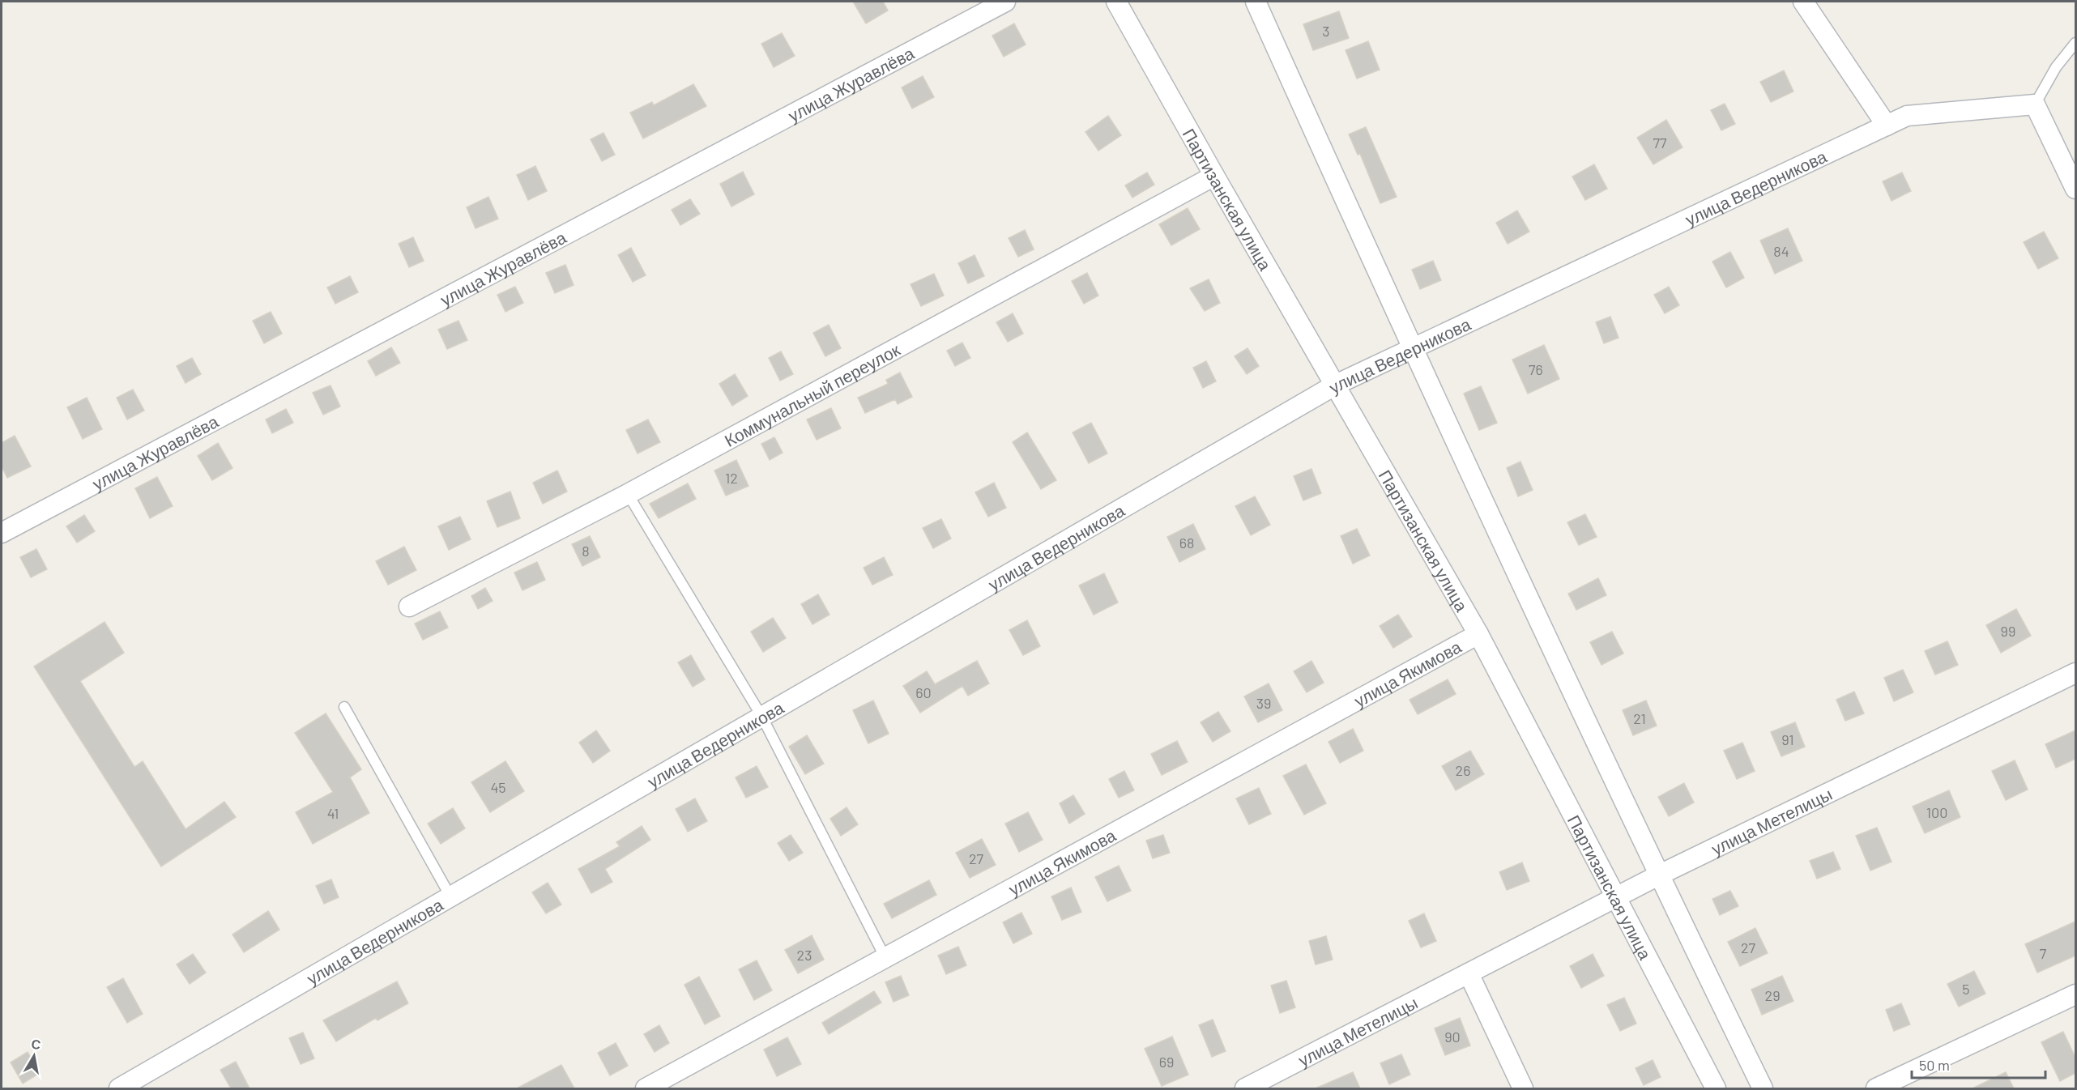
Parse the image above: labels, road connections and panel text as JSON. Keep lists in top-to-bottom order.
{
  "streets": {
    "street": [
      "улица Журавлёва",
      "улица Ведерникова",
      "Партизанская улица",
      "Коммунальный переулок",
      "улица Якимова",
      "улица Метелицы"
    ]
  },
  "crossings": [
    ["улица Ведерникова", "Партизанская улица"],
    ["Партизанская улица", "Коммунальный переулок"],
    ["Партизанская улица", "улица Якимова"],
    ["Партизанская улица", "улица Метелицы"]
  ],
  "house_numbers": [
    "3",
    "77",
    "84",
    "76",
    "12",
    "68",
    "8",
    "99",
    "60",
    "39",
    "21",
    "91",
    "26",
    "45",
    "100",
    "41",
    "27",
    "27",
    "7",
    "23",
    "5",
    "29",
    "90",
    "69"
  ],
  "scale_bar": "50 m",
  "north": "top"
}
